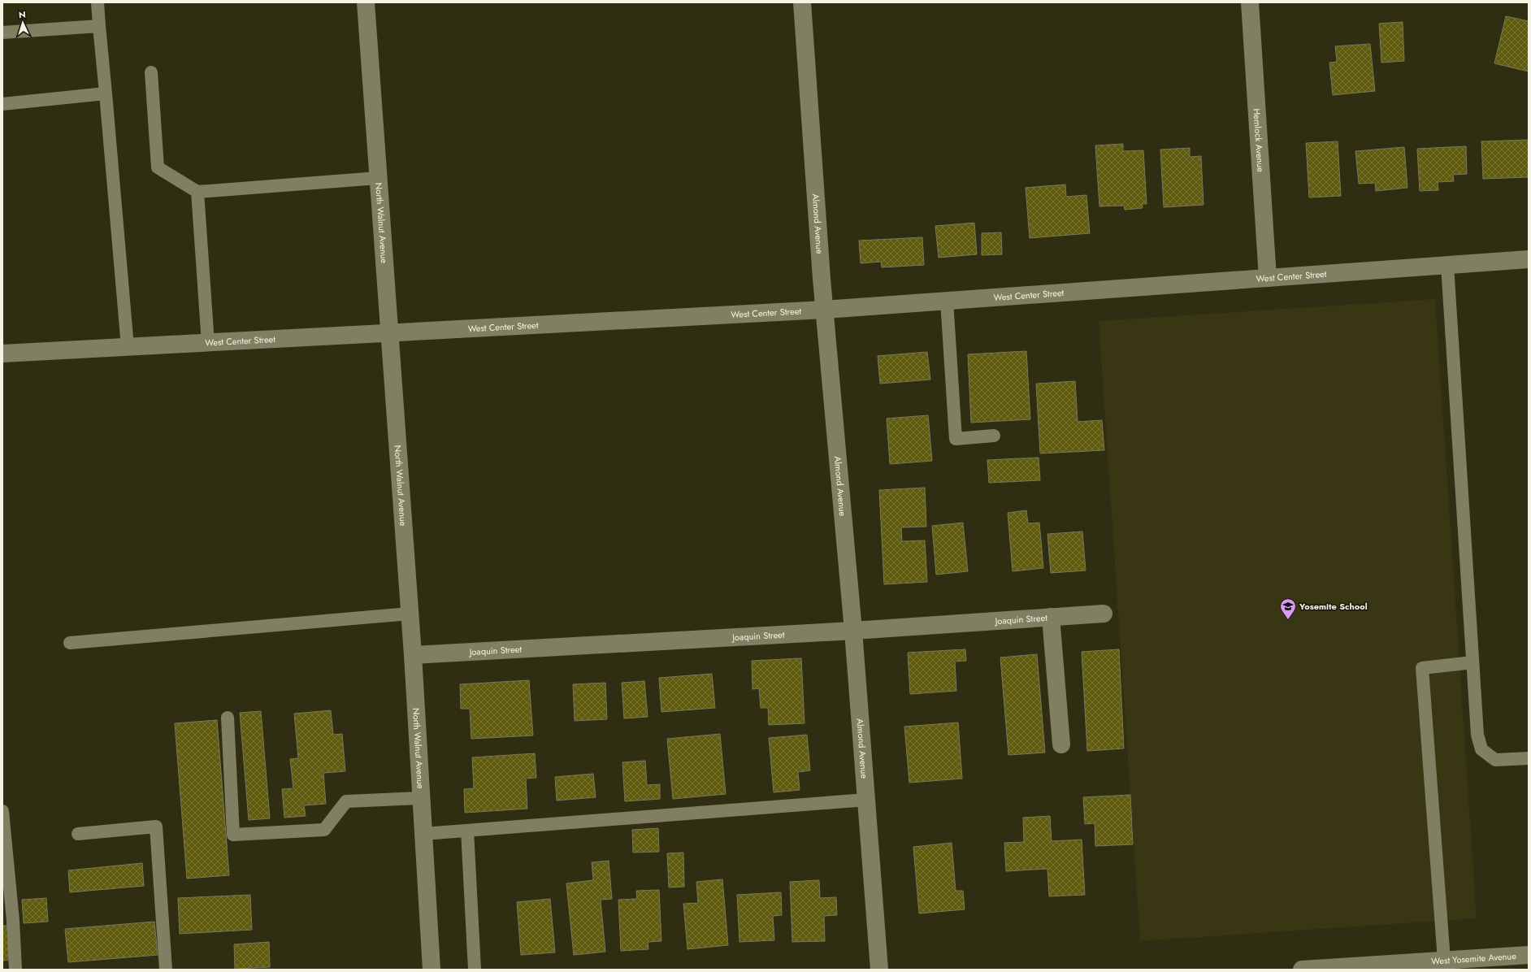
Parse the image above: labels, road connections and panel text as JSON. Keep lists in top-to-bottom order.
{
  "streets": {
    "street": [
      "Hemlock Avenue",
      "North Walnut Avenue",
      "Almond Avenue",
      "West Center Street",
      "Joaquin Street",
      "West Yosemite Avenue"
    ]
  },
  "crossings": [
    ["Hemlock Avenue", "West Center Street"],
    ["North Walnut Avenue", "West Center Street"],
    ["North Walnut Avenue", "Joaquin Street"],
    ["Almond Avenue", "West Center Street"],
    ["Almond Avenue", "Joaquin Street"]
  ],
  "places": {
    "school or university": ["Yosemite School"]
  },
  "north": "top"
}
